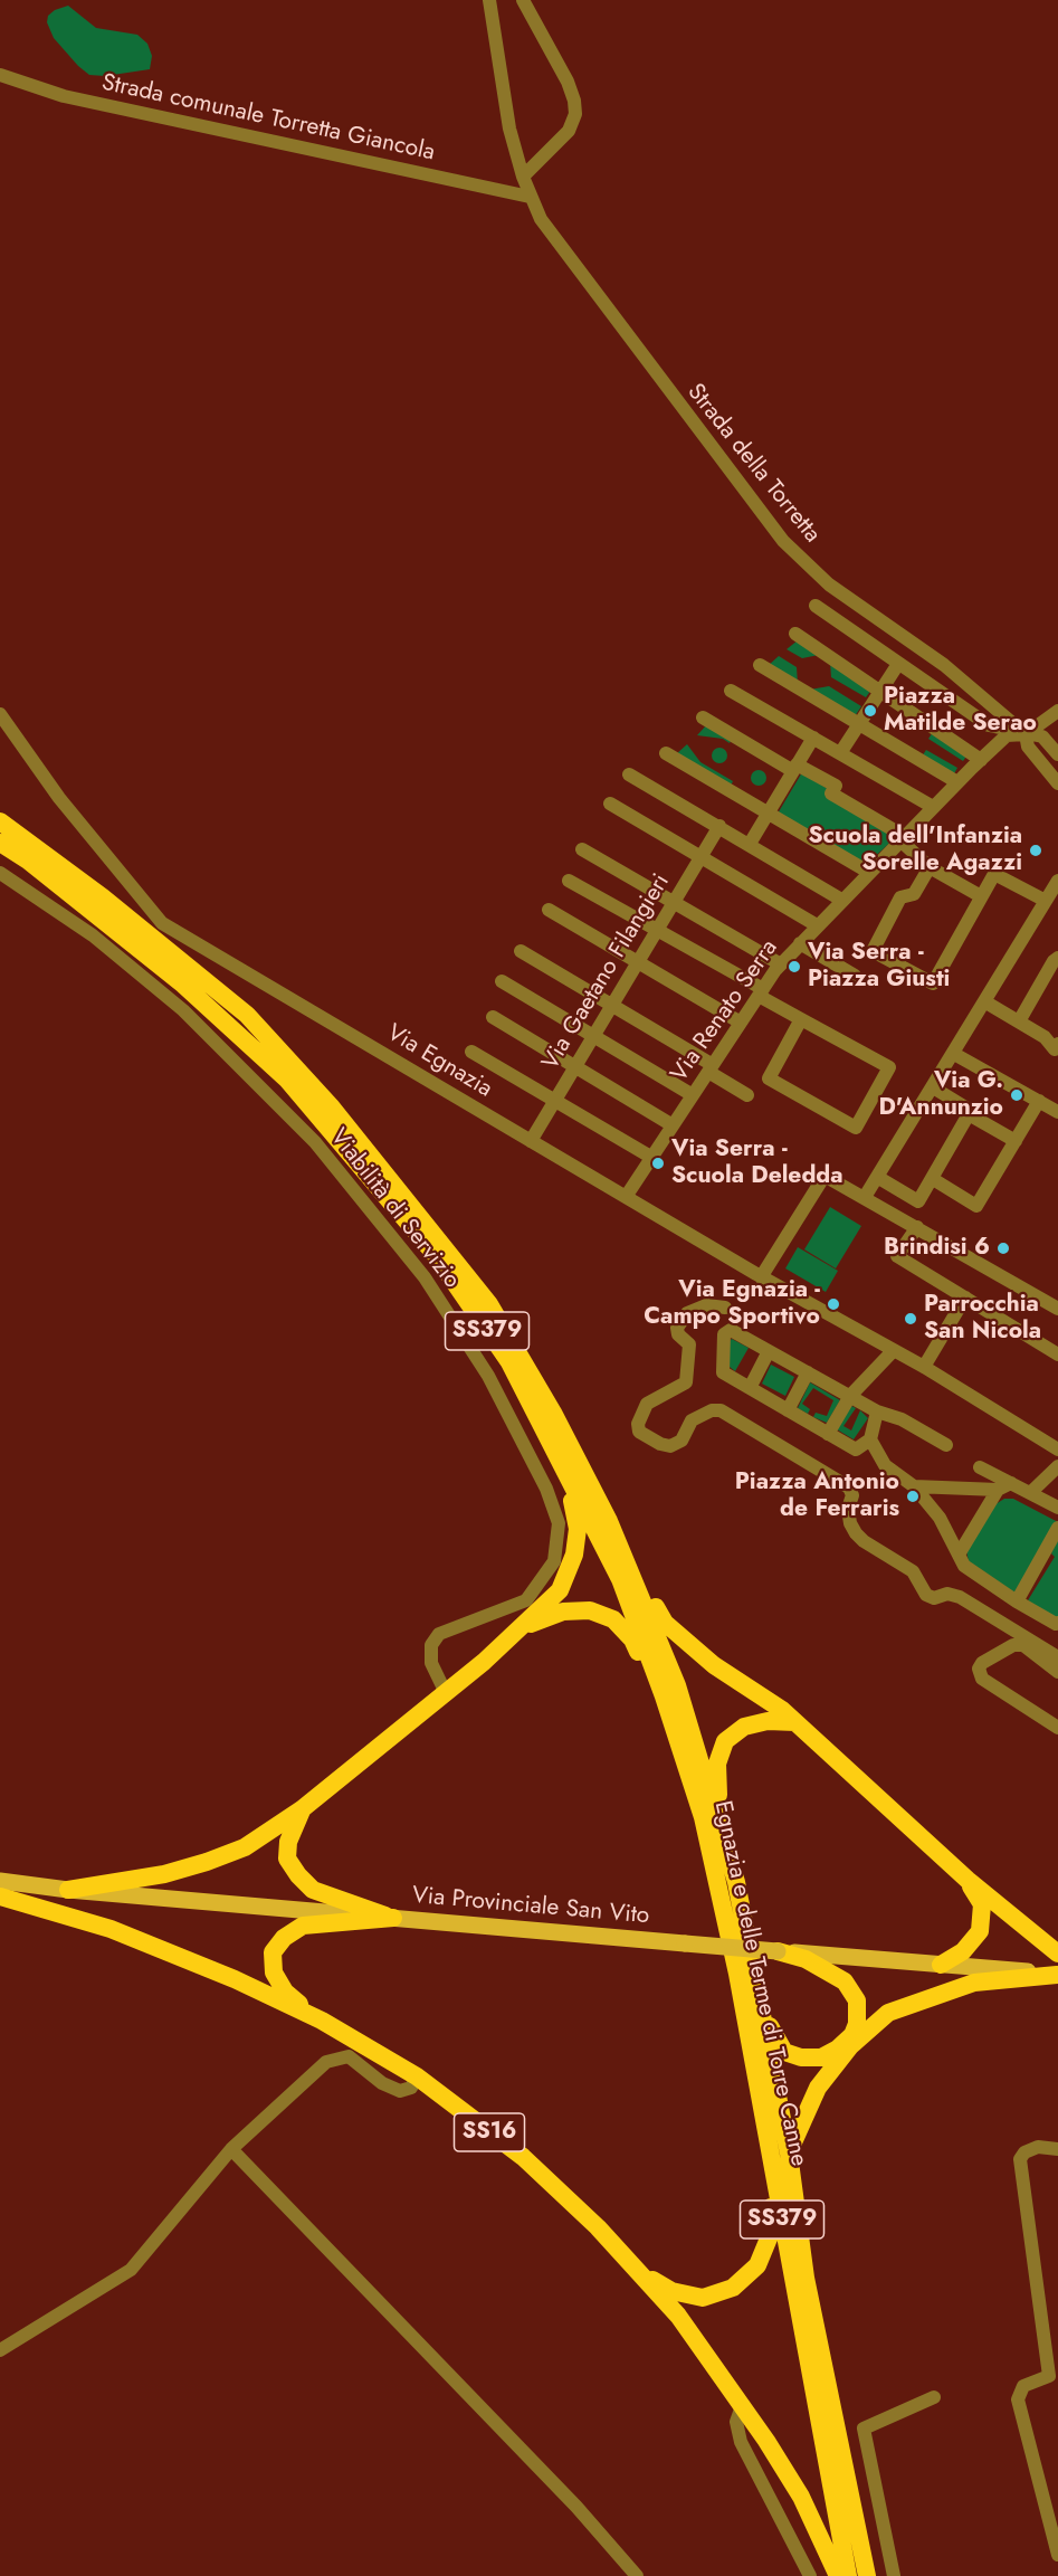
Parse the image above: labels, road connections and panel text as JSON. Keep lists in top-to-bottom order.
{
  "streets": {
    "highway": ["SS379", "Egnazia e delle Terme di Torre Canne", "SS16"],
    "main road": ["Via Provinciale San Vito"],
    "street": [
      "Strada comunale Torretta Giancola",
      "Strada della Torretta",
      "Via Gaetano Filangieri",
      "Via Renato Serra",
      "Via Egnazia",
      "Viabilità di Servizio"
    ]
  },
  "crossings": [
    ["Strada comunale Torretta Giancola", "Strada della Torretta"],
    ["Strada della Torretta", "Via Renato Serra"],
    ["Via Gaetano Filangieri", "Via Egnazia"],
    ["Via Renato Serra", "Via Egnazia"]
  ],
  "places": [
    "Piazza Matilde Serao",
    "Scuola dell'Infanzia Sorelle Agazzi",
    "Via Serra - Piazza Giusti",
    "Via G. D'Annunzio",
    "Via Serra - Scuola Deledda",
    "Brindisi 6",
    "Via Egnazia - Campo Sportivo",
    "Parrocchia San Nicola",
    "Piazza Antonio de Ferraris"
  ]
}
